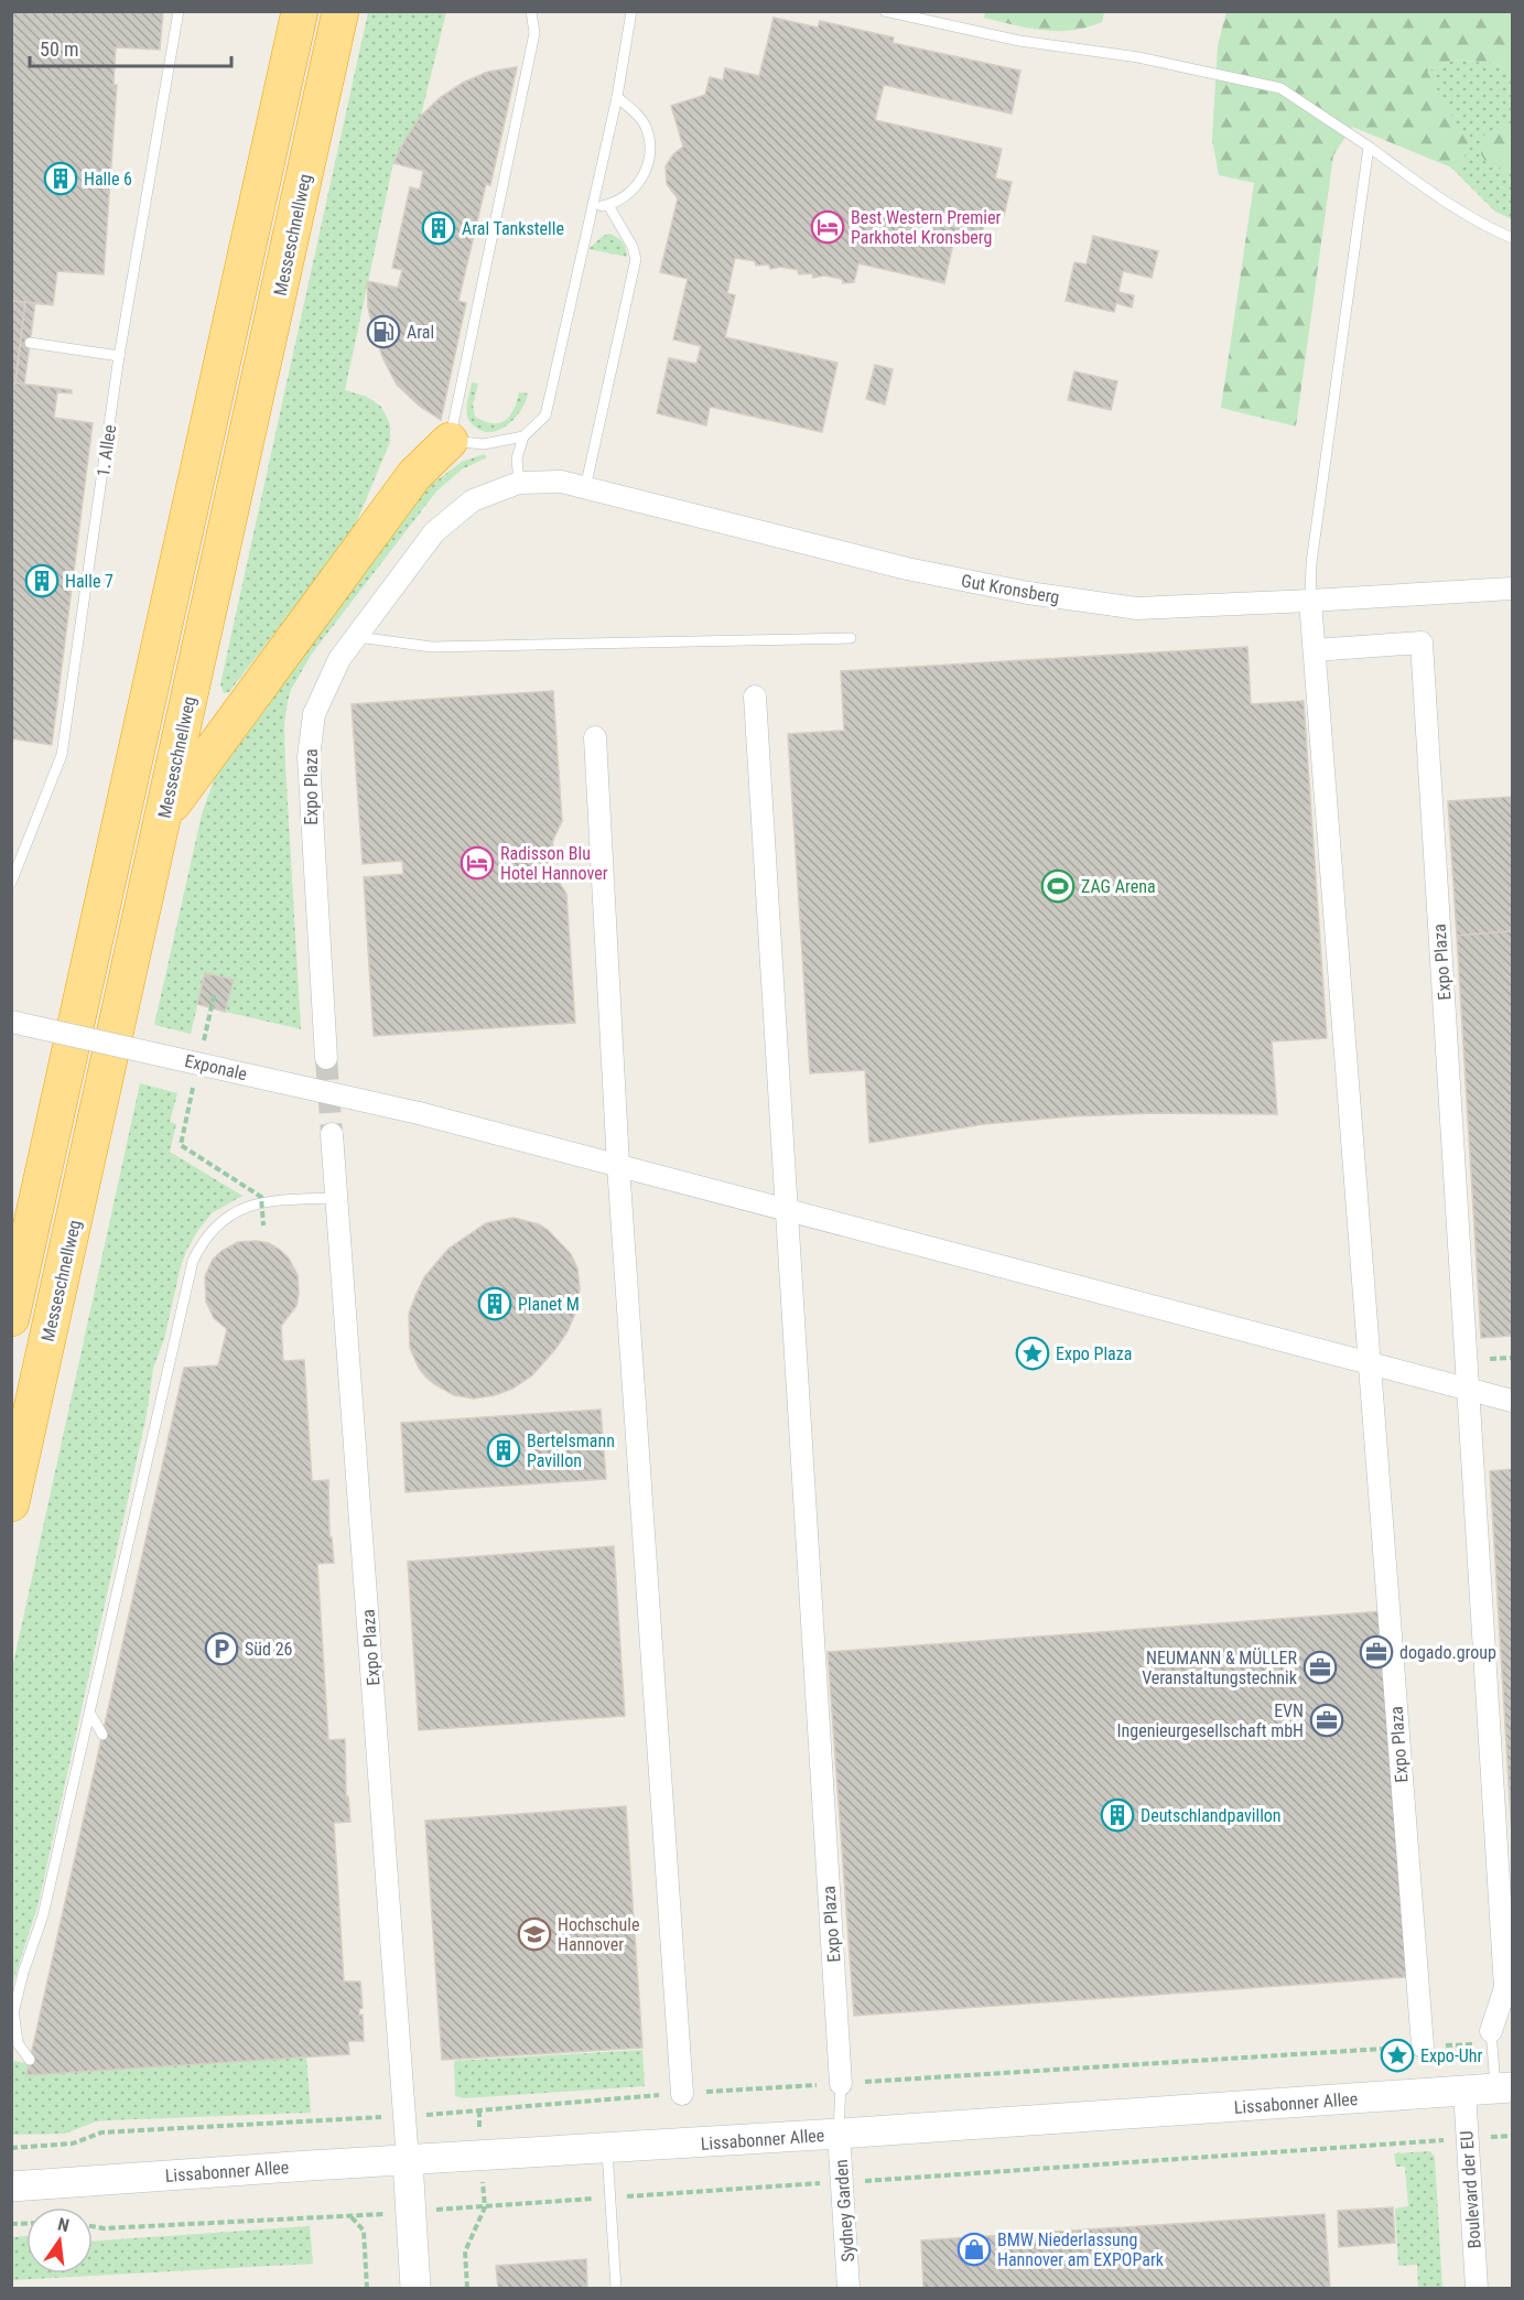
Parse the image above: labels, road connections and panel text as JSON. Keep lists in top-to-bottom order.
{
  "streets": {
    "highway": ["Messeschnellweg"],
    "main road": ["Lissabonner Allee"],
    "street": [
      "Gut Kronsberg",
      "Expo Plaza",
      "Exponale",
      "Boulevard der EU",
      "Sydney Garden"
    ],
    "lane": ["1. Allee"]
  },
  "crossings": [
    ["Gut Kronsberg", "Expo Plaza"],
    ["Expo Plaza", "Lissabonner Allee"],
    ["Lissabonner Allee", "Boulevard der EU"],
    ["Lissabonner Allee", "Sydney Garden"]
  ],
  "places": {
    "building": [
      "Halle 6",
      "Aral Tankstelle",
      "Halle 7",
      "Planet M",
      "Bertelsmann Pavillon",
      "Deutschlandpavillon"
    ],
    "hotel": ["Best Western Premier Parkhotel Kronsberg", "Radisson Blu Hotel Hannover"],
    "fuel station": ["Aral"],
    "sports": ["ZAG Arena"],
    "place": ["Expo Plaza", "Expo-Uhr"],
    "parking": ["Süd 26"],
    "office": ["dogado.group", "NEUMANN & MÜLLER Veranstaltungstechnik", "EVN Ingenieurgesellschaft mbH"],
    "school or university": ["Hochschule Hannover"],
    "shop": ["BMW Niederlassung Hannover am EXPOPark"]
  },
  "scale_bar": "50 m",
  "north": "top"
}
